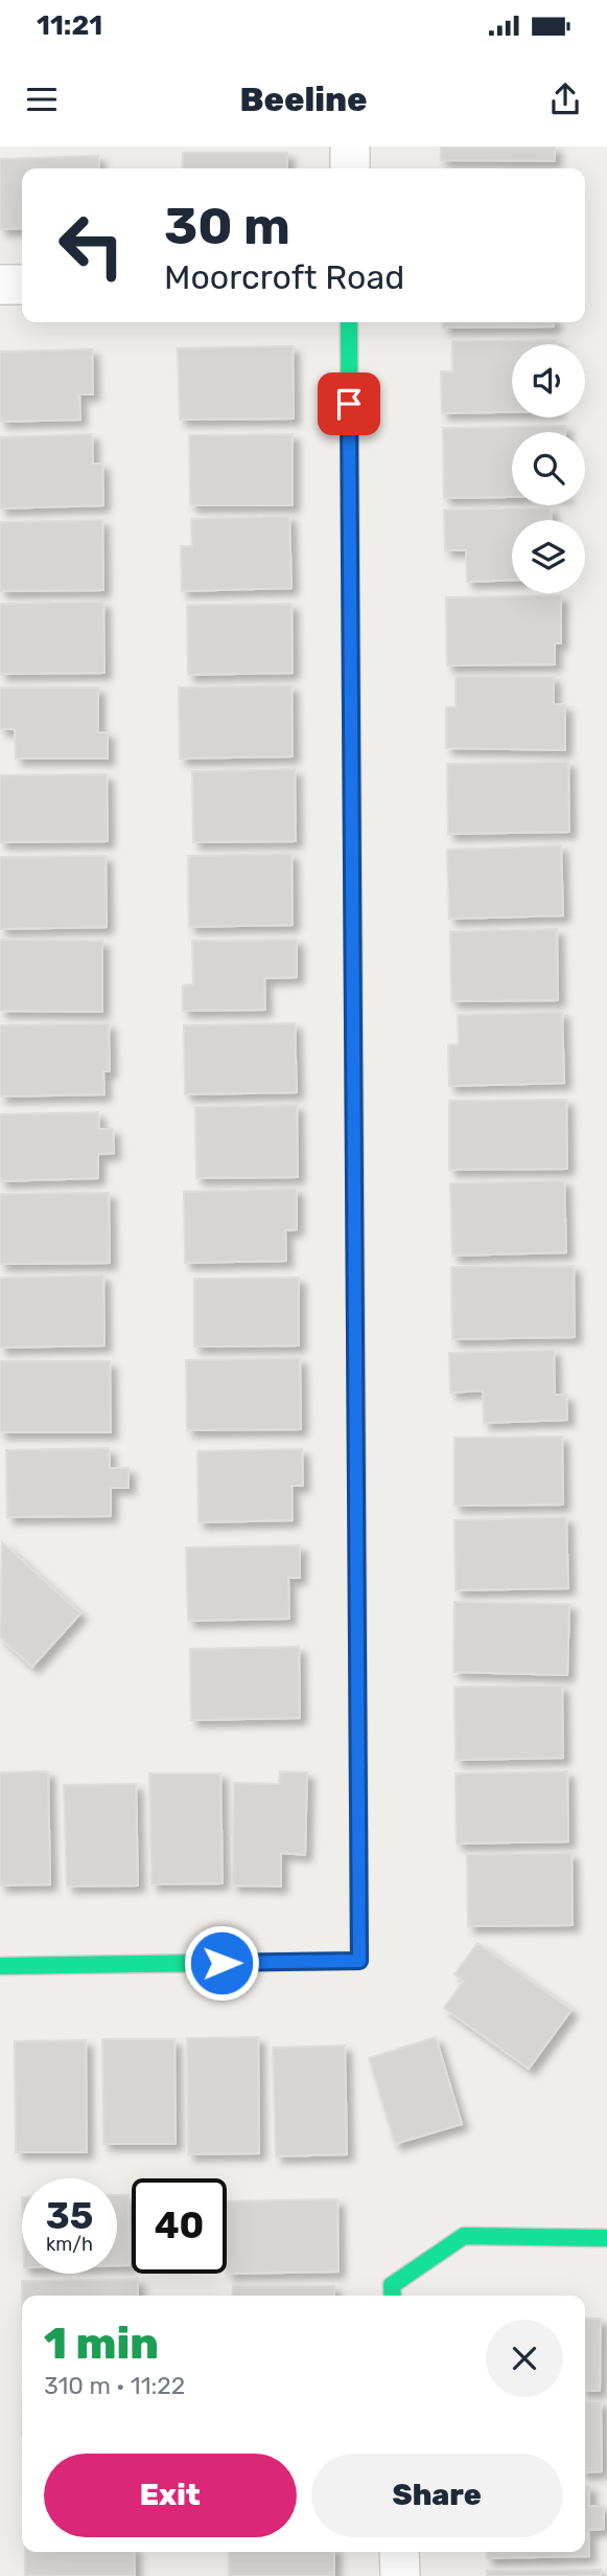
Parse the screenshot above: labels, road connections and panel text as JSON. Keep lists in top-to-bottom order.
{
  "page": {
    "status": "11:21",
    "header": "Beeline",
    "turn": ["30 m", "Moorcroft Road"],
    "speed": "35 km/h",
    "limit": "40",
    "heading": ["1 min", "310 m · 11:22"],
    "buttons": ["Exit", "Share"]
  }
}
